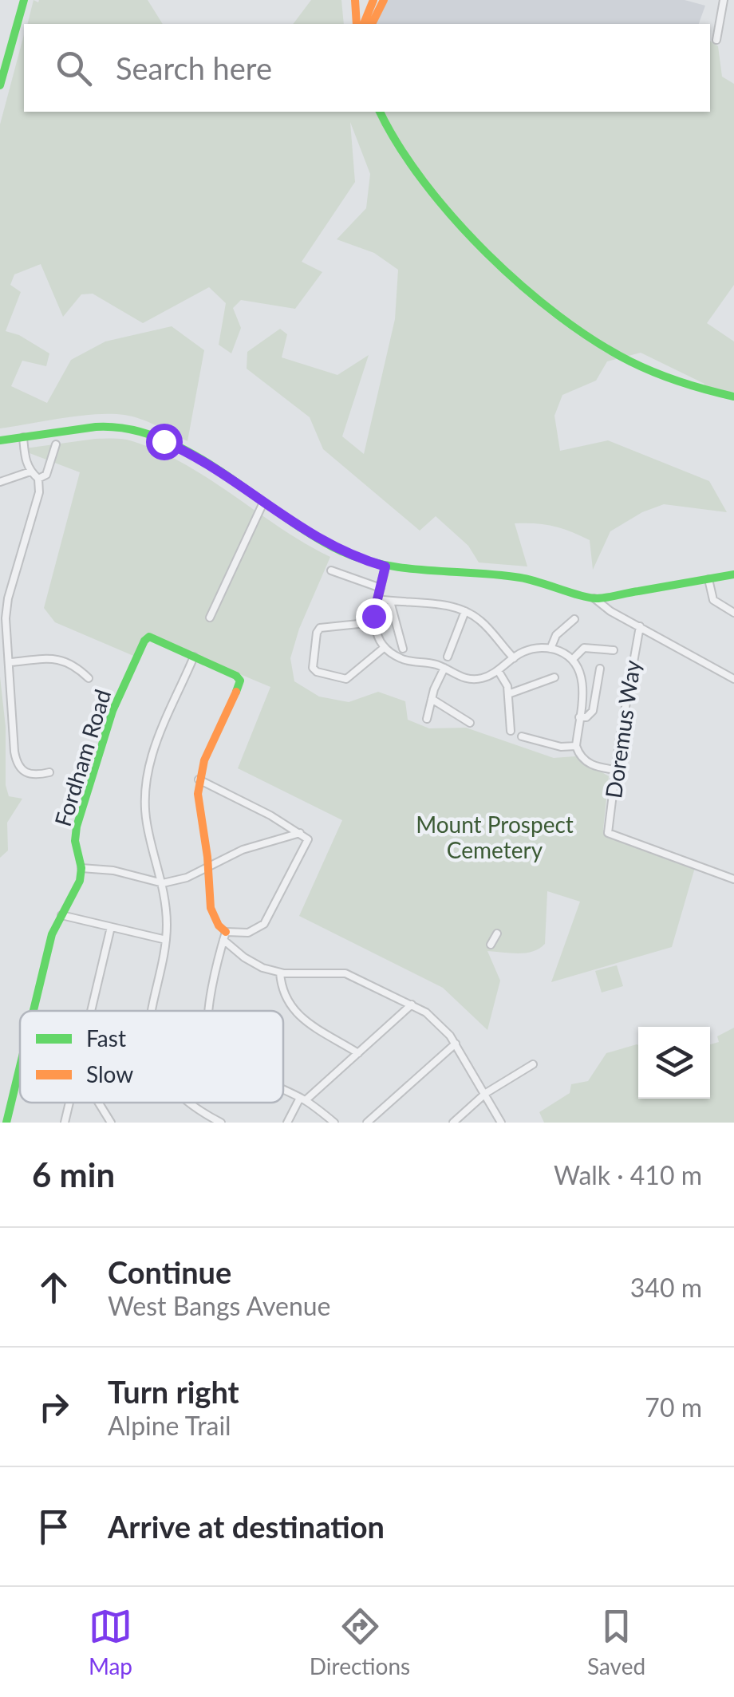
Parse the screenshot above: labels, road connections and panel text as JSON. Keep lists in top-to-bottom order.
{
  "streets": {
    "main road": ["Fordham Road"],
    "street": ["Doremus Way"]
  },
  "parks": ["Mount Prospect Cemetery"],
  "legend": ["Fast", "Slow"],
  "page": {
    "search": "Search here",
    "heading": ["6 min", "Walk · 410 m"],
    "list": [
      ["Continue", "West Bangs Avenue", "340 m"],
      ["Turn right", "Alpine Trail", "70 m"],
      "Arrive at destination"
    ],
    "nav": ["Map", "Directions", "Saved"]
  }
}
